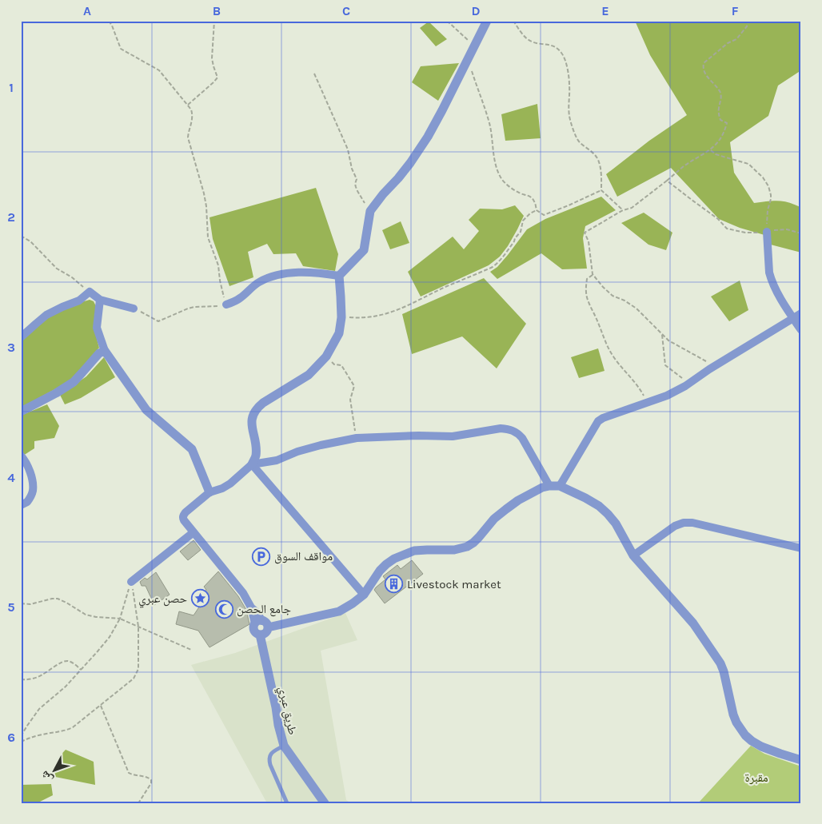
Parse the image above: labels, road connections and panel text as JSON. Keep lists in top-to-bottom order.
{
  "streets": {
    "street": ["طريق عبري"]
  },
  "parks": ["مقبرة"],
  "places": {
    "parking": ["مواقف السوق"],
    "building": ["Livestock market"],
    "place": ["حصن عبري"],
    "mosque": ["جامع الحصن"]
  },
  "north": "bottom left",
  "grid": {
    "columns": [
      "A",
      "B",
      "C",
      "D",
      "E",
      "F"
    ],
    "rows": [
      "1",
      "2",
      "3",
      "4",
      "5",
      "6"
    ]
  }
}
